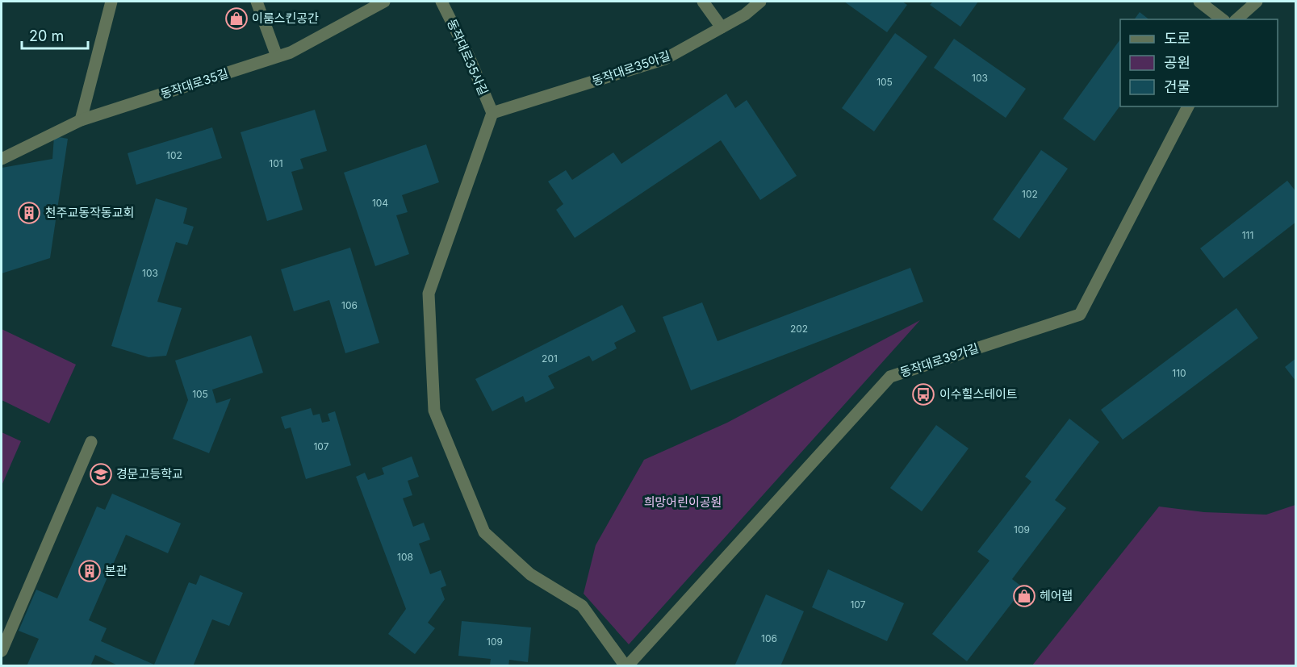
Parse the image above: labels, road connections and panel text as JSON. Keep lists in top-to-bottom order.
{
  "streets": {
    "street": [
      "동작대로35사길",
      "동작대로35아길",
      "동작대로35길",
      "동작대로39가길"
    ]
  },
  "crossings": [
    ["동작대로35사길", "동작대로35아길"]
  ],
  "parks": ["희망어린이공원"],
  "places": {
    "shop": ["이룸스킨공간", "헤어랩"],
    "building": ["천주교동작동교회", "본관"],
    "bus stop": ["이수힐스테이트"],
    "school or university": ["경문고등학교"]
  },
  "house_numbers": [
    "103",
    "105",
    "102",
    "101",
    "102",
    "104",
    "111",
    "103",
    "106",
    "202",
    "201",
    "110",
    "105",
    "107",
    "109",
    "108",
    "107",
    "106",
    "109"
  ],
  "legend": ["도로", "공원", "건물"],
  "scale_bar": "20 m"
}
